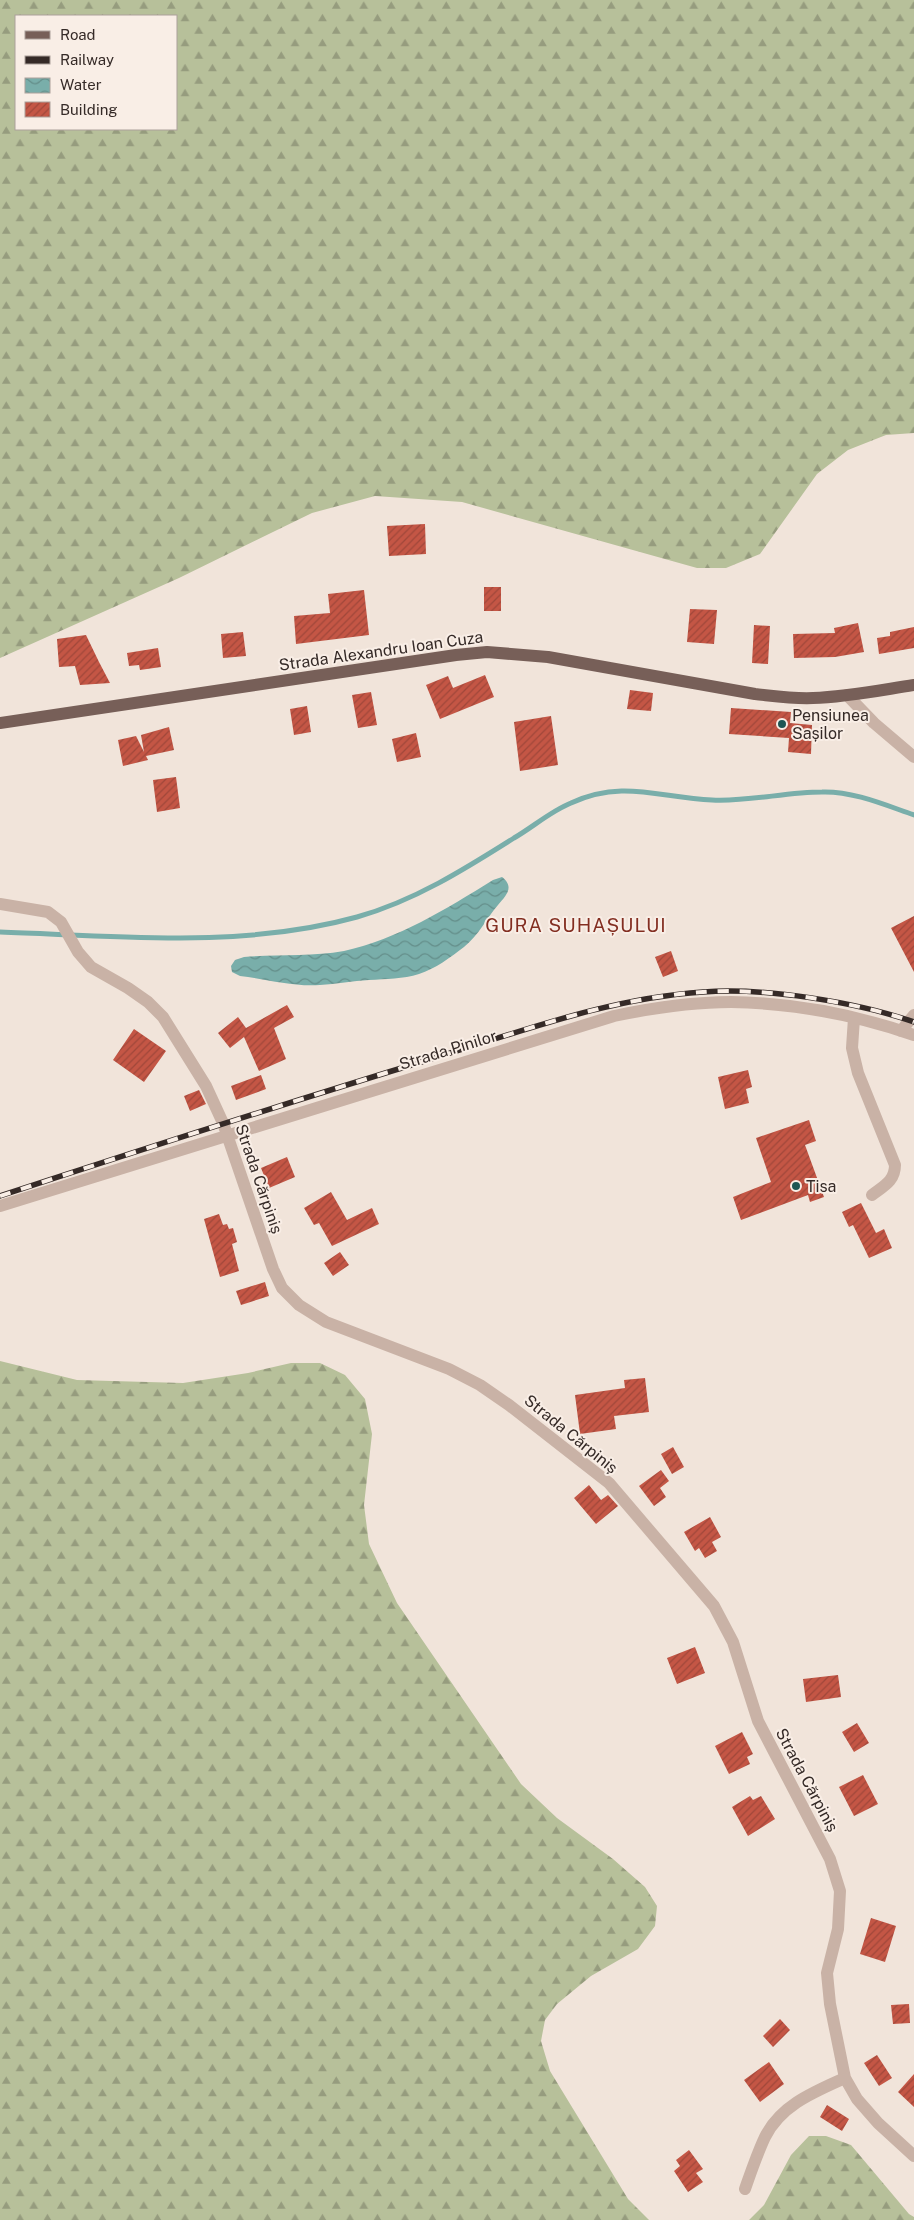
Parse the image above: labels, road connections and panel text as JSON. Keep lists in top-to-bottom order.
{
  "streets": {
    "main road": ["Strada Alexandru Ioan Cuza"],
    "street": ["Strada Pinilor", "Strada Cărpiniș"]
  },
  "crossings": [
    ["Strada Pinilor", "Strada Cărpiniș"]
  ],
  "districts": ["GURA SUHAȘULUI"],
  "places": ["Pensiunea Sașilor", "Tisa"],
  "legend": [
    "Road",
    "Railway",
    "Water",
    "Building"
  ]
}
